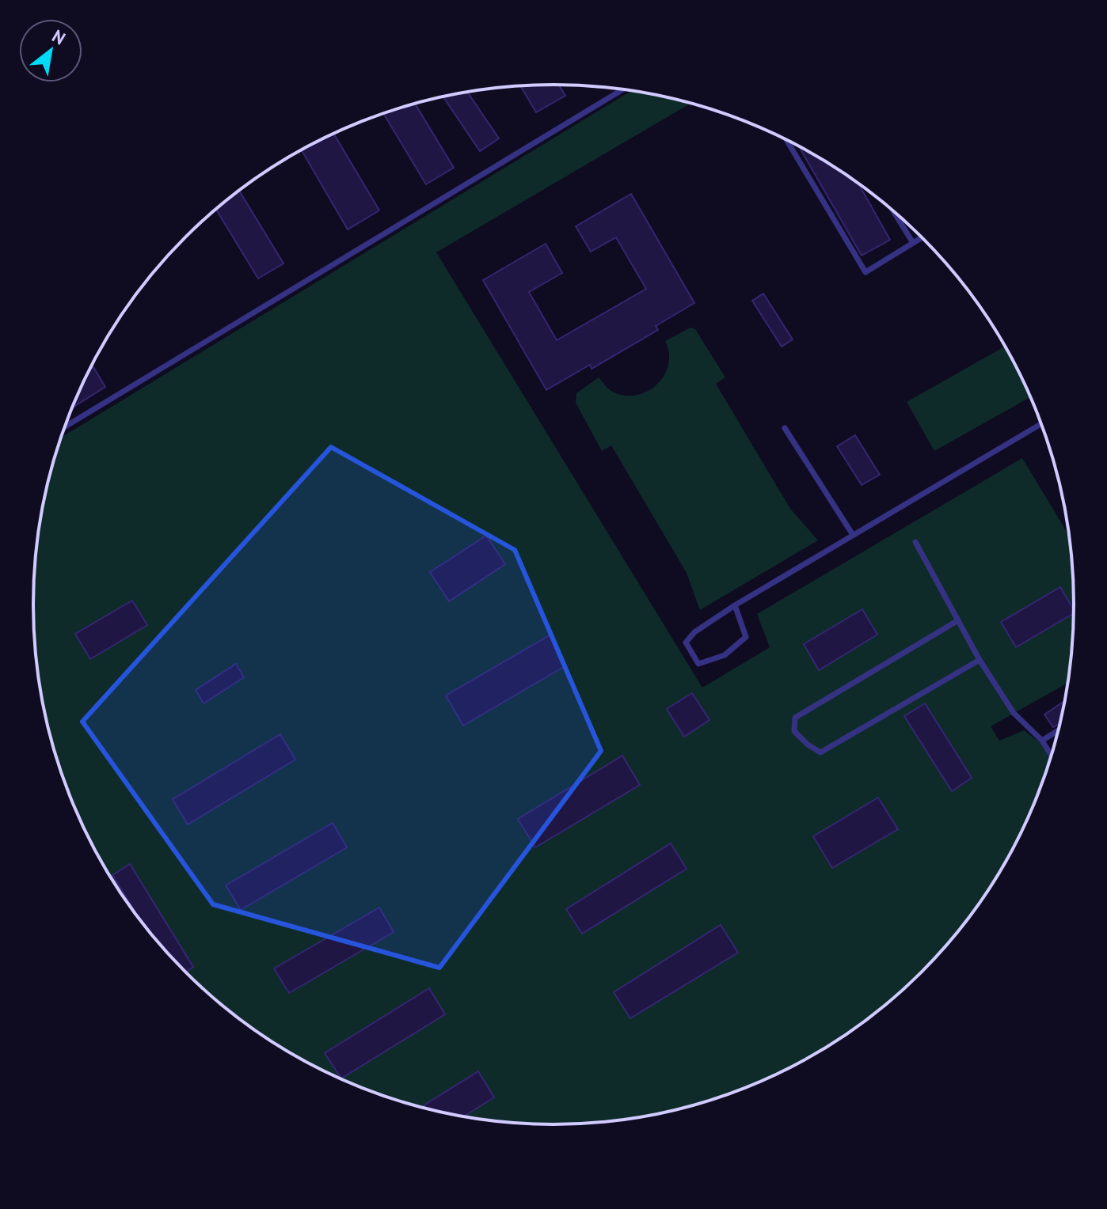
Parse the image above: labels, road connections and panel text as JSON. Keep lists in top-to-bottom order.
{
  "north": "top right"
}
